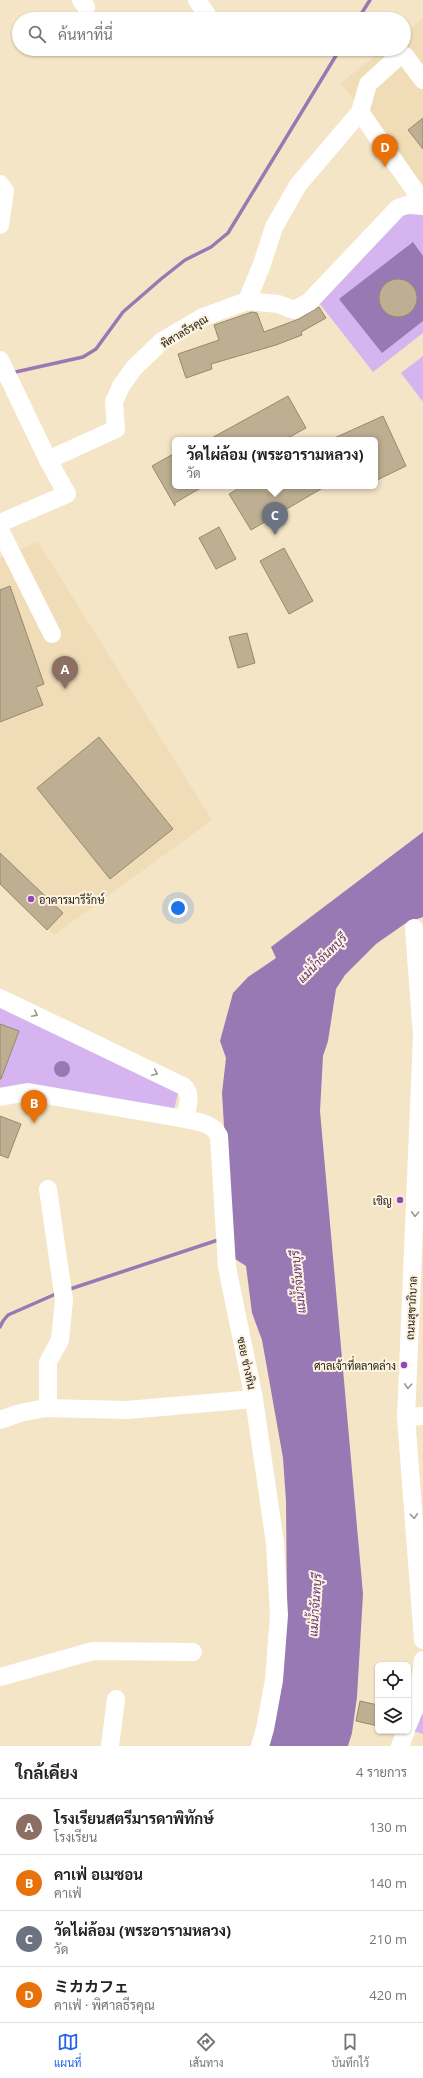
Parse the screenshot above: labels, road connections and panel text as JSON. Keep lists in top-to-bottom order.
{
  "streets": {
    "street": ["พิศาลธีรคุณ", "ถนนสุขาภิบาล", "ซอย ช่างหิน"]
  },
  "water": ["แม่น้ำจันทบุรี"],
  "places": ["อาคารมารีรักษ์", "เชิญ", "ศาลเจ้าที่ตลาดล่าง"],
  "page": {
    "search": "ค้นหาที่นี่",
    "pins": [
      "D",
      "C",
      "A",
      "B"
    ],
    "popup": ["วัดไผ่ล้อม (พระอารามหลวง)", "วัด"],
    "heading": ["ใกล้เคียง", "4 รายการ"],
    "list": [
      {
        "mark": "A",
        "name": "โรงเรียนสตรีมารดาพิทักษ์",
        "note": "โรงเรียน",
        "value": "130 m"
      },
      {
        "mark": "B",
        "name": "คาเฟ่ อเมซอน",
        "note": "คาเฟ่",
        "value": "140 m"
      },
      {
        "mark": "C",
        "name": "วัดไผ่ล้อม (พระอารามหลวง)",
        "note": "วัด",
        "value": "210 m"
      },
      {
        "mark": "D",
        "name": "ミカカフェ",
        "note": "คาเฟ่ · พิศาลธีรคุณ",
        "value": "420 m"
      }
    ],
    "nav": ["แผนที่", "เส้นทาง", "บันทึกไว้"]
  }
}
